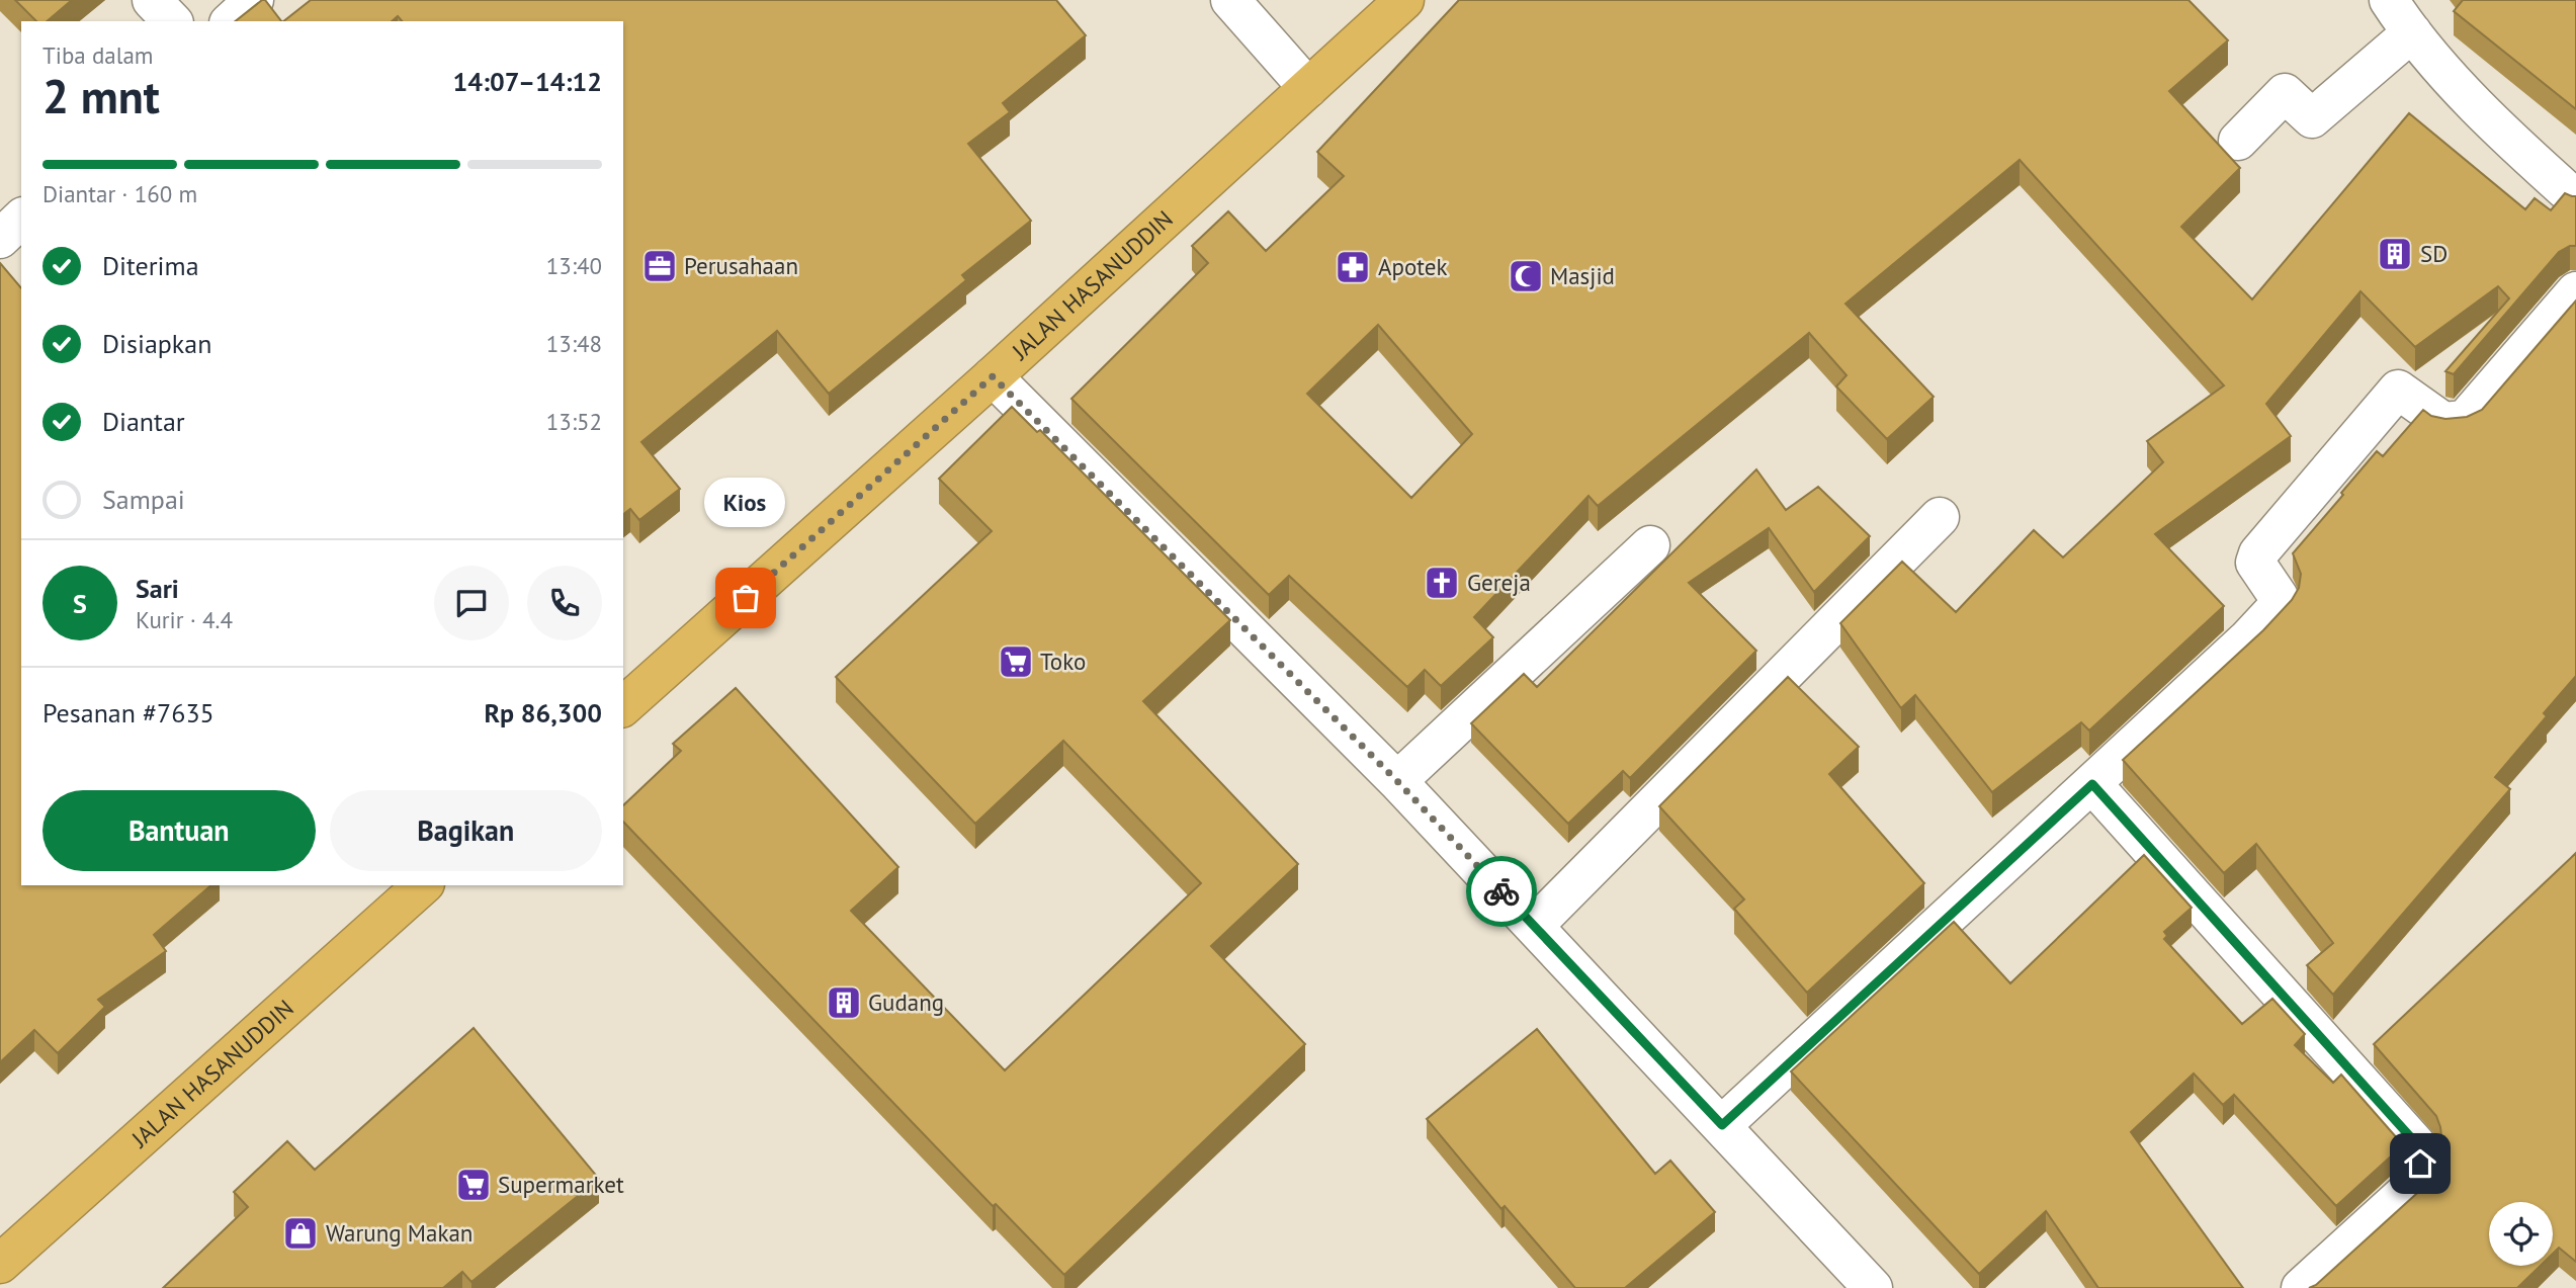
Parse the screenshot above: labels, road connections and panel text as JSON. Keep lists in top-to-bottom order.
{
  "streets": {
    "highway": ["JALAN HASANUDDIN"]
  },
  "places": {
    "building": ["SD", "Gudang"],
    "office": ["Perusahaan"],
    "pharmacy": ["Apotek"],
    "mosque": ["Masjid"],
    "church": ["Gereja"],
    "other": ["Kios"],
    "supermarket": ["Toko", "Supermarket"],
    "shop": ["Warung Makan"]
  },
  "page": {
    "heading": ["2 mnt", "Tiba dalam", "14:07–14:12"],
    "panel": [
      "Sari",
      "Kurir · 4.4",
      "Pesanan #7635",
      "Rp 86,300"
    ],
    "bar": "Diantar · 160 m",
    "list": [
      ["Diterima", "13:40"],
      ["Disiapkan", "13:48"],
      ["Diantar", "13:52"],
      "Sampai"
    ],
    "bubble": "Kios",
    "round": "S",
    "buttons": ["Bantuan", "Bagikan"]
  }
}
